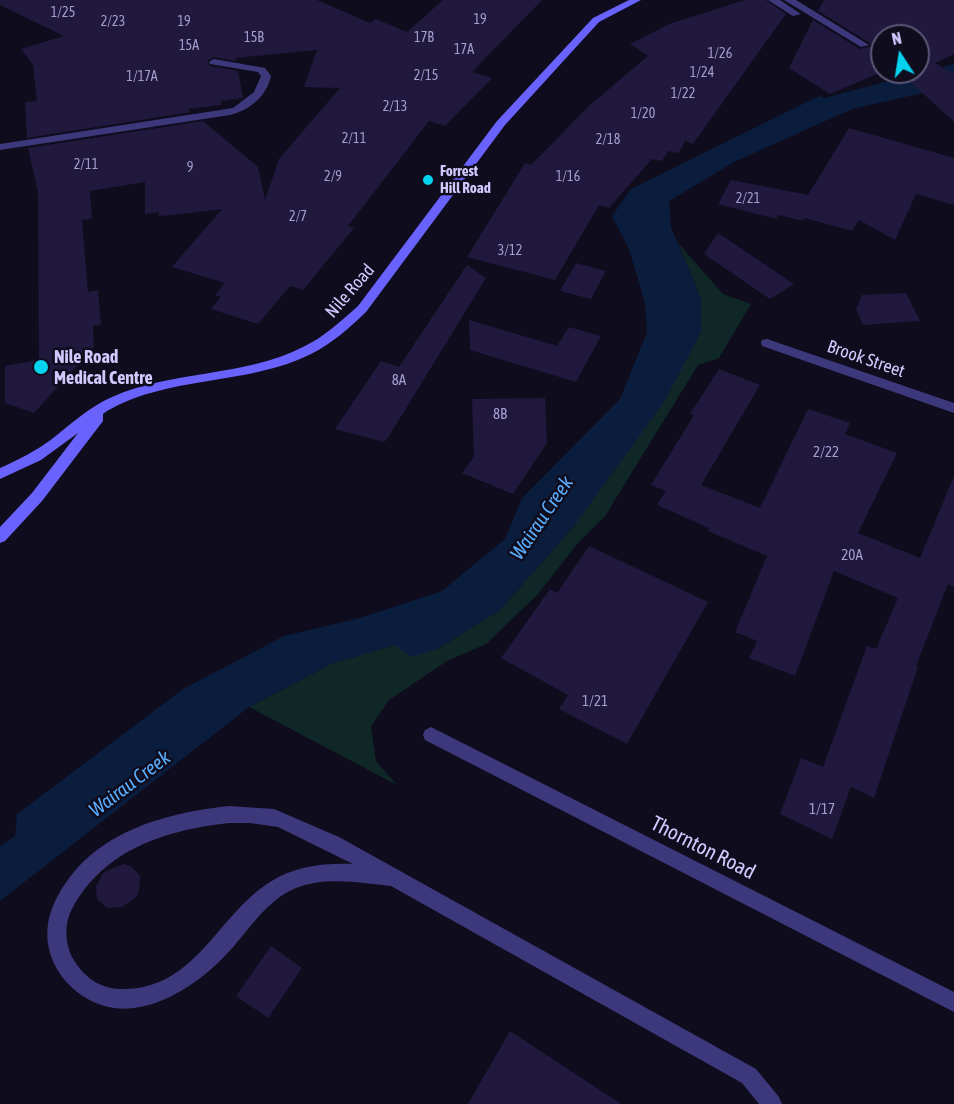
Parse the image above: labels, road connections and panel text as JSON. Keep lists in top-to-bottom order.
{
  "streets": {
    "street": ["Nile Road", "Brook Street", "Thornton Road"]
  },
  "water": ["Wairau Creek"],
  "places": ["Forrest Hill Road", "Nile Road Medical Centre"],
  "house_numbers": [
    "1/25",
    "19",
    "2/23",
    "19",
    "15B",
    "17B",
    "15A",
    "17A",
    "1/26",
    "1/24",
    "2/15",
    "1/17A",
    "1/22",
    "2/13",
    "1/20",
    "2/11",
    "2/18",
    "2/11",
    "9",
    "2/9",
    "1/16",
    "2/21",
    "2/7",
    "3/12",
    "8A",
    "8B",
    "2/22",
    "20A",
    "1/21",
    "1/17"
  ],
  "north": "top"
}
